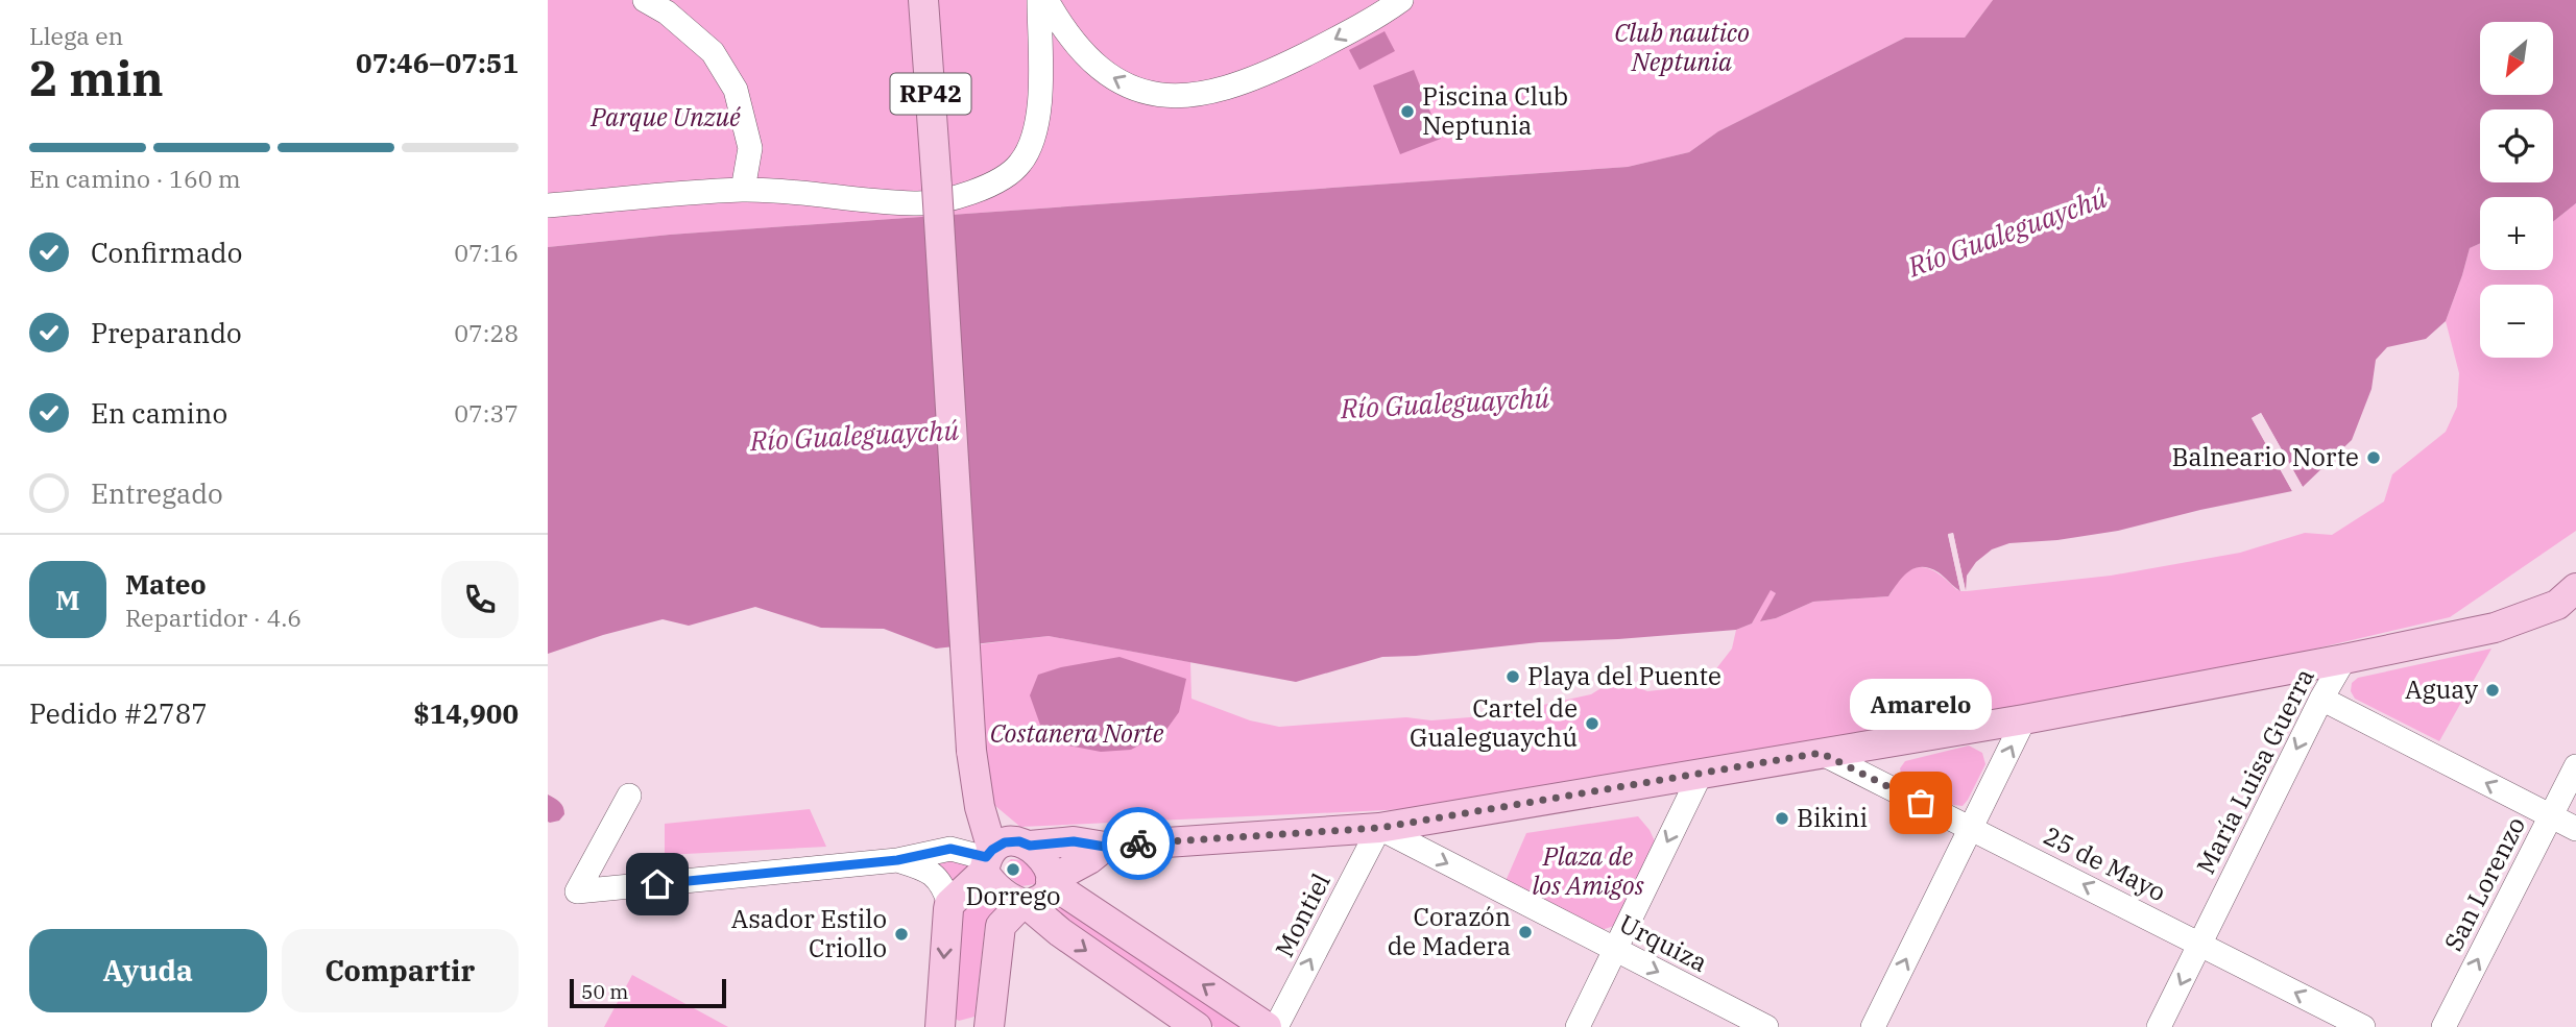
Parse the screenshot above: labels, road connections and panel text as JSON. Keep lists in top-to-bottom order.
{
  "streets": {
    "main road": ["RP42"],
    "street": [
      "María Luisa Guerra",
      "25 de Mayo",
      "San Lorenzo",
      "Montiel",
      "Urquiza"
    ]
  },
  "crossings": [
    ["María Luisa Guerra", "25 de Mayo"],
    ["Montiel", "Urquiza"]
  ],
  "one_way": [
    "María Luisa Guerra",
    "25 de Mayo",
    "San Lorenzo",
    "Montiel",
    "Urquiza"
  ],
  "water": ["Río Gualeguaychú"],
  "parks": [
    "Club nautico Neptunia",
    "Parque Unzué",
    "Costanera Norte",
    "Plaza de los Amigos"
  ],
  "places": [
    "Piscina Club Neptunia",
    "Balneario Norte",
    "Playa del Puente",
    "Aguay",
    "Cartel de Gualeguaychú",
    "Amarelo",
    "Bikini",
    "Dorrego",
    "Corazón de Madera",
    "Asador Estilo Criollo"
  ],
  "scale_bar": "50 m",
  "north": "bottom left",
  "page": {
    "heading": ["2 min", "Llega en", "07:46–07:51"],
    "panel": [
      "Mateo",
      "Repartidor · 4.6",
      "Pedido #2787",
      "$14,900"
    ],
    "map_buttons": ["+", "−"],
    "bar": "En camino · 160 m",
    "list": [
      ["Confirmado", "07:16"],
      ["Preparando", "07:28"],
      ["En camino", "07:37"],
      "Entregado"
    ],
    "round": "M",
    "bubble": "Amarelo",
    "buttons": ["Ayuda", "Compartir"],
    "scale": "50 m"
  }
}
